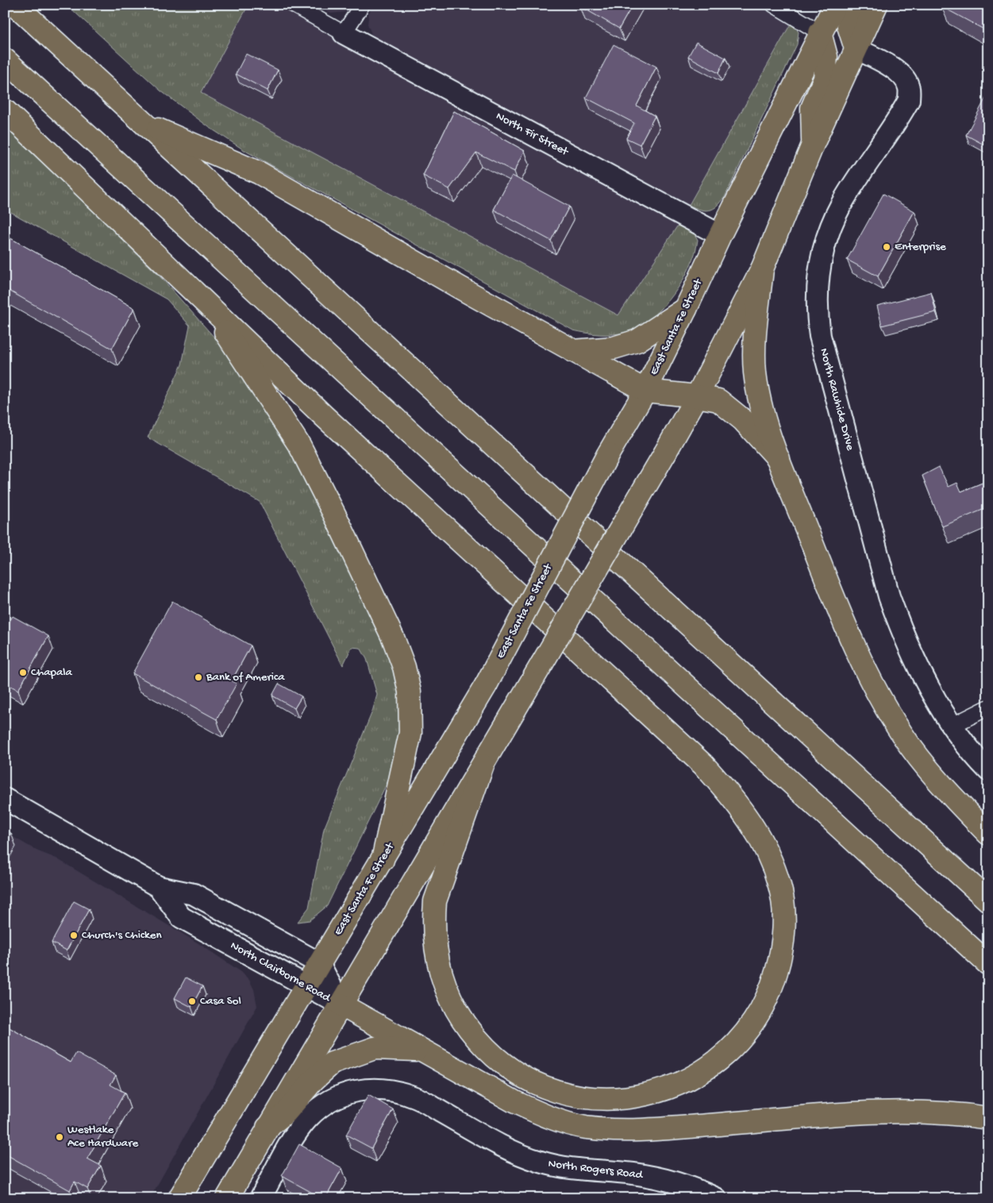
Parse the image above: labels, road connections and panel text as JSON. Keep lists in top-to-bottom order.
{
  "streets": {
    "main road": ["East Santa Fe Street"],
    "street": [
      "North Fir Street",
      "North Rawhide Drive",
      "North Clairborne Road",
      "North Rogers Road"
    ]
  },
  "crossings": [
    ["North Fir Street", "East Santa Fe Street"],
    ["East Santa Fe Street", "North Clairborne Road"]
  ],
  "places": [
    "Enterprise",
    "Chapala",
    "Bank of America",
    "Church's Chicken",
    "Casa Sol",
    "Westlake Ace Hardware"
  ]
}
